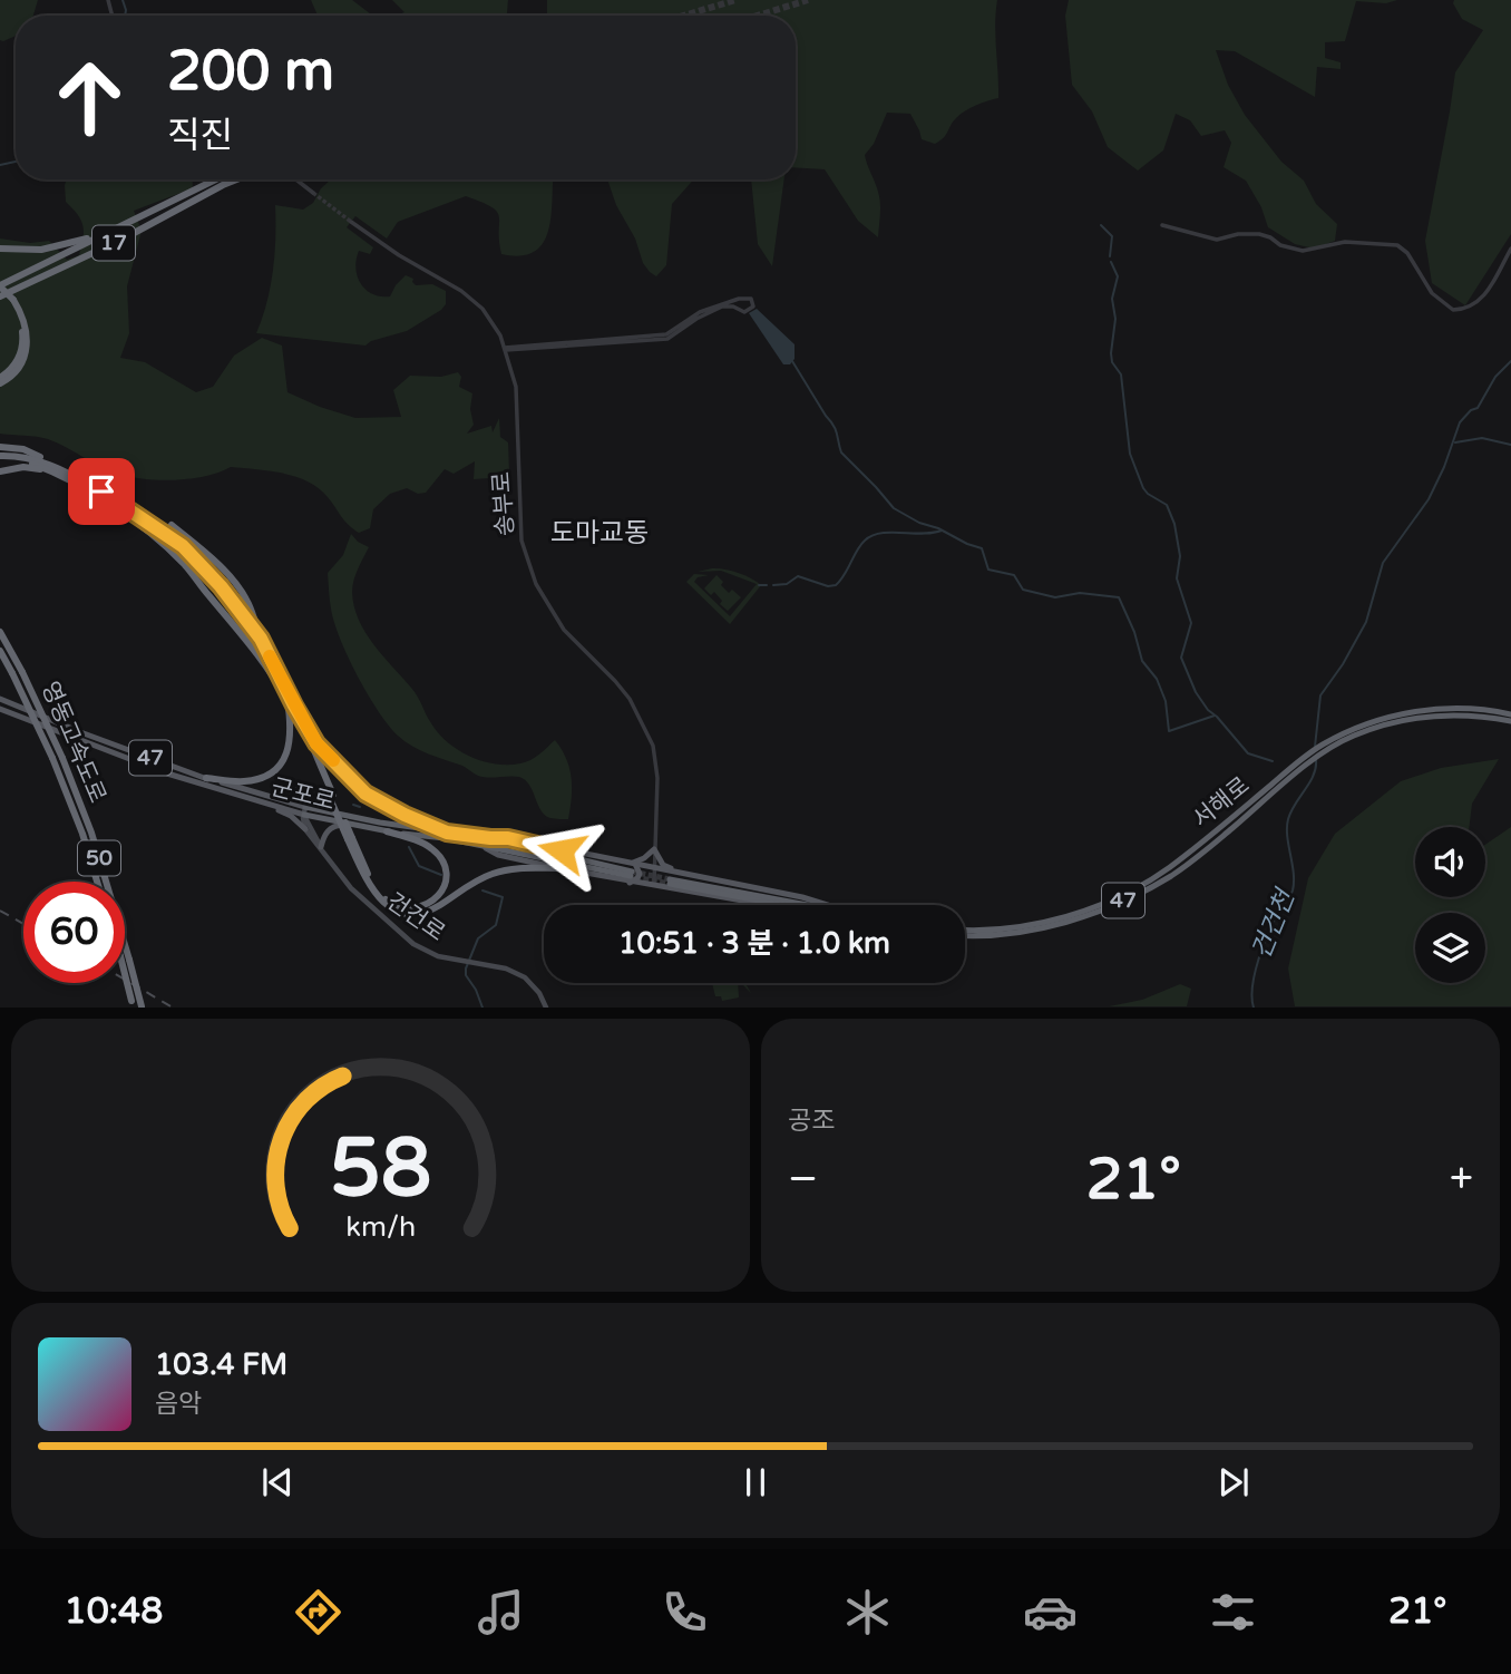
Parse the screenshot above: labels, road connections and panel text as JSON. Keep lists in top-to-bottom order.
{
  "streets": {
    "highway": [
      "17",
      "영동고속도로",
      "47",
      "군포로",
      "서해로",
      "50"
    ],
    "main road": ["건건로"],
    "street": ["송부로"]
  },
  "crossings": [
    ["송부로", "47"],
    ["송부로", "군포로"],
    ["47", "군포로"],
    ["군포로", "건건로"]
  ],
  "districts": ["도마교동"],
  "water": ["건건천"],
  "page": {
    "turn": ["200 m", "직진"],
    "limit": "60",
    "trip": "10:51 · 3 분 · 1.0 km",
    "tile": "공조",
    "heat": ["−", "21°", "+"],
    "song": ["103.4 FM", "음악"],
    "tabs": ["10:48", "21°"],
    "gauge": ["58", "km/h"]
  }
}
